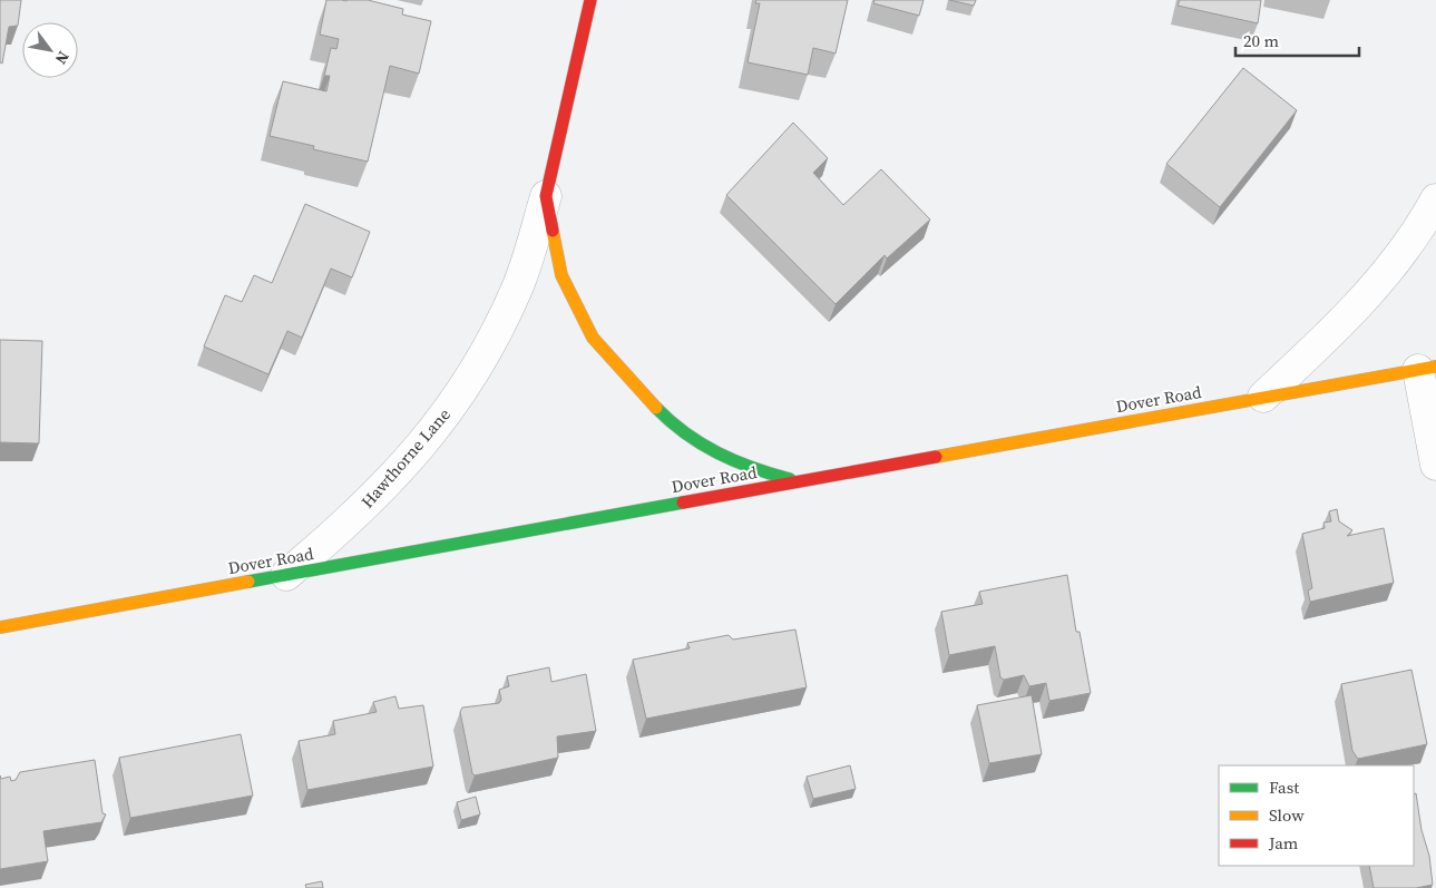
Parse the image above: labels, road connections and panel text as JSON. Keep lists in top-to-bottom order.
{
  "streets": {
    "street": ["Dover Road", "Hawthorne Lane"]
  },
  "crossings": [
    ["Dover Road", "Hawthorne Lane"]
  ],
  "legend": ["Fast", "Slow", "Jam"],
  "scale_bar": "20 m",
  "north": "bottom right"
}
